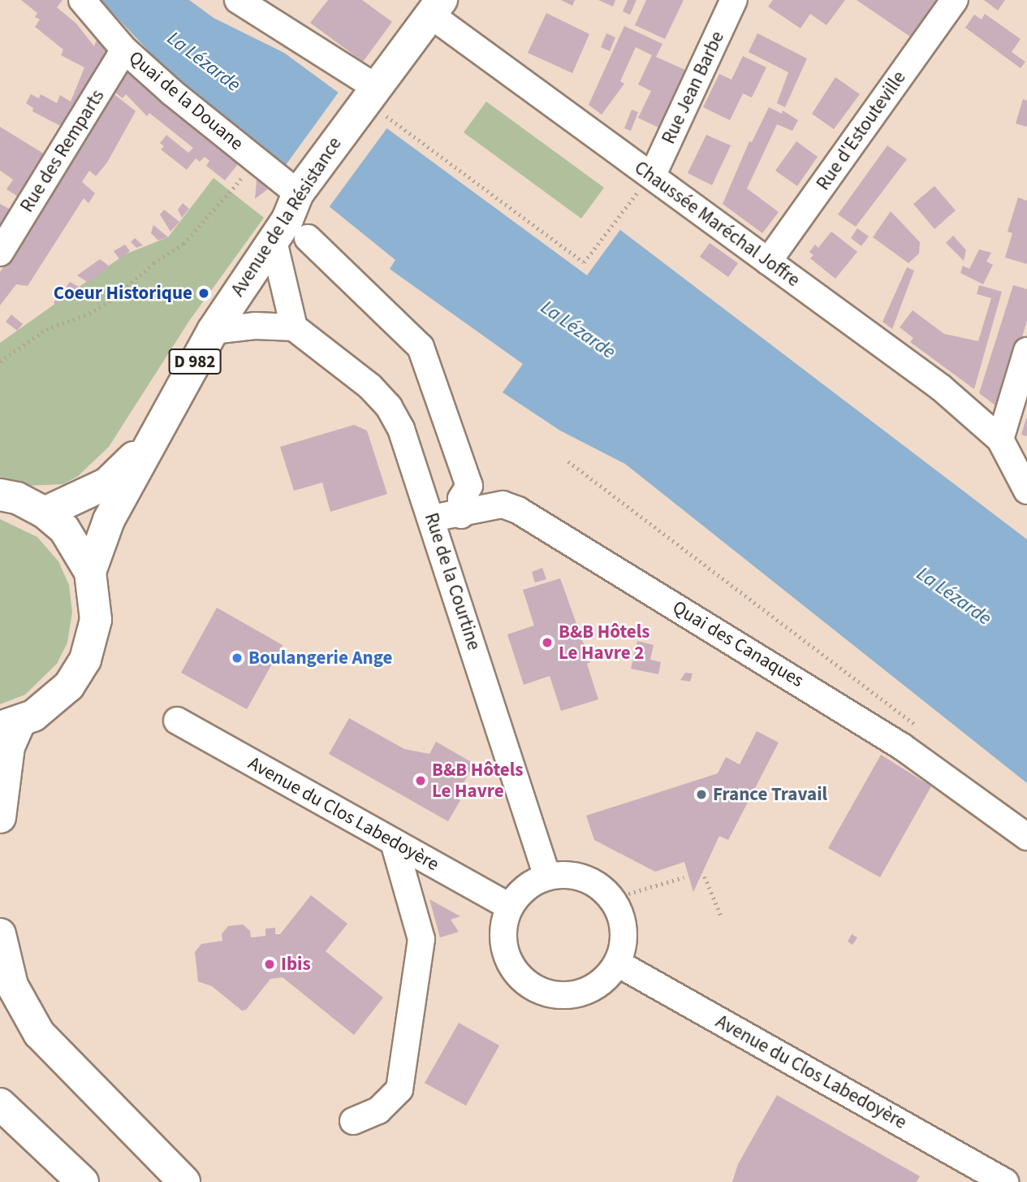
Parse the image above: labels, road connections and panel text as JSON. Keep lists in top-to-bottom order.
{
  "streets": {
    "main road": ["Avenue de la Résistance", "D 982"],
    "street": [
      "Rue Jean Barbe",
      "Quai de la Douane",
      "Rue d'Estouteville",
      "Rue des Remparts",
      "Chaussée Maréchal Joffre",
      "Rue de la Courtine",
      "Quai des Canaques",
      "Avenue du Clos Labedoyère"
    ]
  },
  "crossings": [
    ["Rue Jean Barbe", "Chaussée Maréchal Joffre"],
    ["Quai de la Douane", "Rue des Remparts"],
    ["Quai de la Douane", "Avenue de la Résistance"],
    ["Rue d'Estouteville", "Chaussée Maréchal Joffre"],
    ["Avenue de la Résistance", "Chaussée Maréchal Joffre"],
    ["Rue de la Courtine", "Quai des Canaques"],
    ["Rue de la Courtine", "Avenue du Clos Labedoyère"]
  ],
  "water": ["La Lézarde"],
  "places": [
    "Coeur Historique",
    "B&B Hôtels Le Havre 2",
    "Boulangerie Ange",
    "B&B Hôtels Le Havre",
    "France Travail",
    "Ibis"
  ]
}
